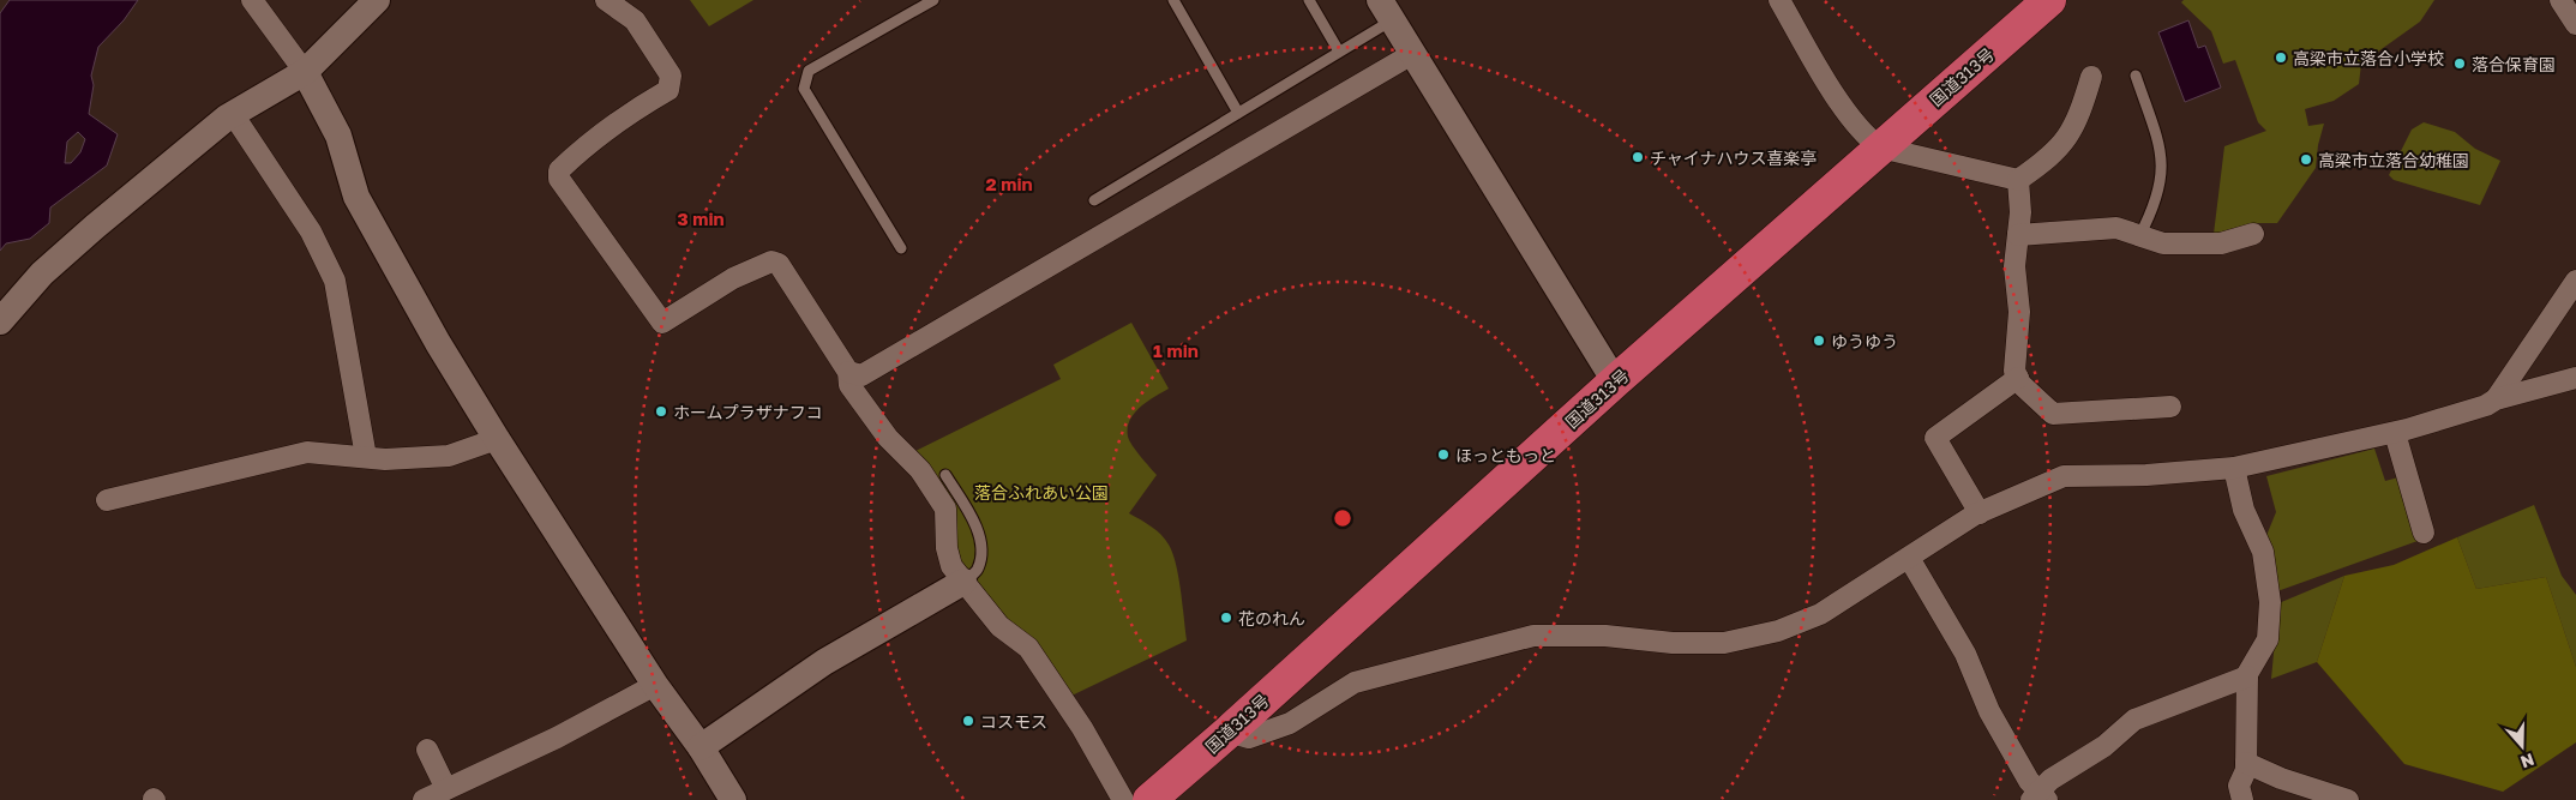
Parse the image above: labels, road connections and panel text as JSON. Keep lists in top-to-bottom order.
{
  "streets": {
    "highway": ["国道313号"]
  },
  "parks": ["落合ふれあい公園"],
  "places": [
    "高梁市立落合小学校",
    "落合保育園",
    "チャイナハウス喜楽亭",
    "高梁市立落合幼稚園",
    "ゆうゆう",
    "ホームプラザナフコ",
    "ほっともっと",
    "花のれん",
    "コスモス"
  ],
  "north": "bottom",
  "rings": ["2 min", "3 min", "1 min"]
}
